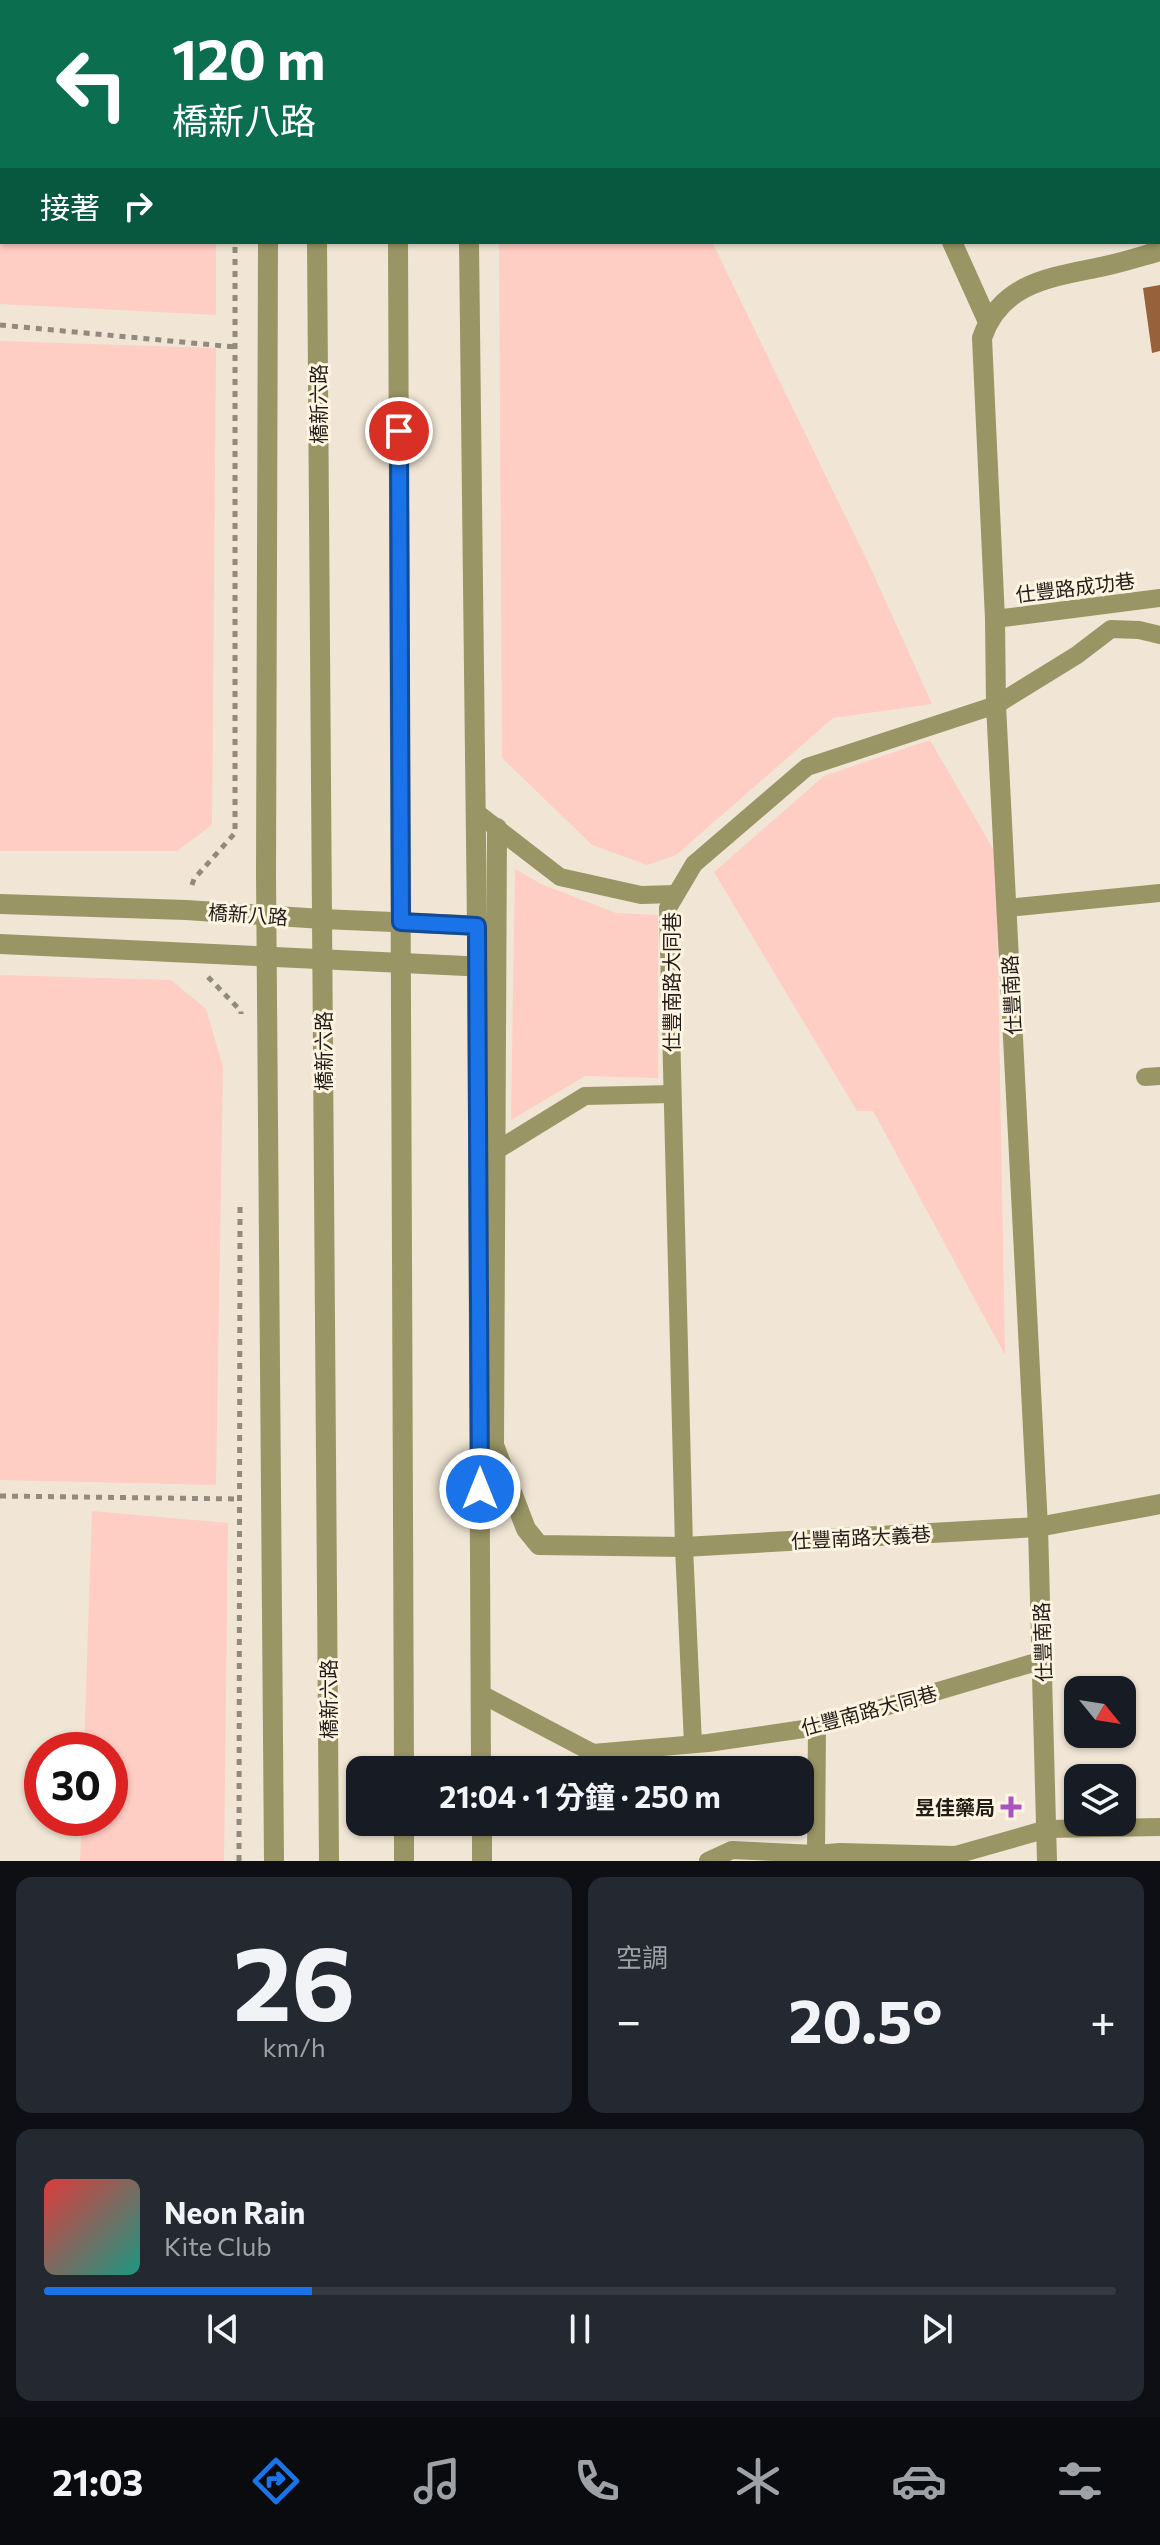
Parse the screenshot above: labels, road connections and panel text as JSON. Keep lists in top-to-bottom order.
{
  "streets": {
    "street": [
      "橋新六路",
      "橋新八路",
      "仕豐南路",
      "仕豐南路大義巷"
    ],
    "lane": ["仕豐路成功巷", "仕豐南路大同巷"]
  },
  "crossings": [
    ["橋新六路", "橋新八路"],
    ["仕豐路成功巷", "仕豐南路"],
    ["仕豐南路大同巷", "仕豐南路"],
    ["仕豐南路大同巷", "仕豐南路大義巷"],
    ["仕豐南路", "仕豐南路大義巷"]
  ],
  "places": {
    "health": ["昱佳藥局"]
  },
  "north": "bottom right",
  "page": {
    "turn": ["120 m", "橋新八路"],
    "then": "接著",
    "limit": "30",
    "trip": "21:04 · 1 分鐘 · 250 m",
    "tile": [
      ["26", "km/h"],
      "空調"
    ],
    "heat": ["−", "20.5°", "+"],
    "song": ["Neon Rain", "Kite Club"],
    "tabs": "21:03"
  }
}
